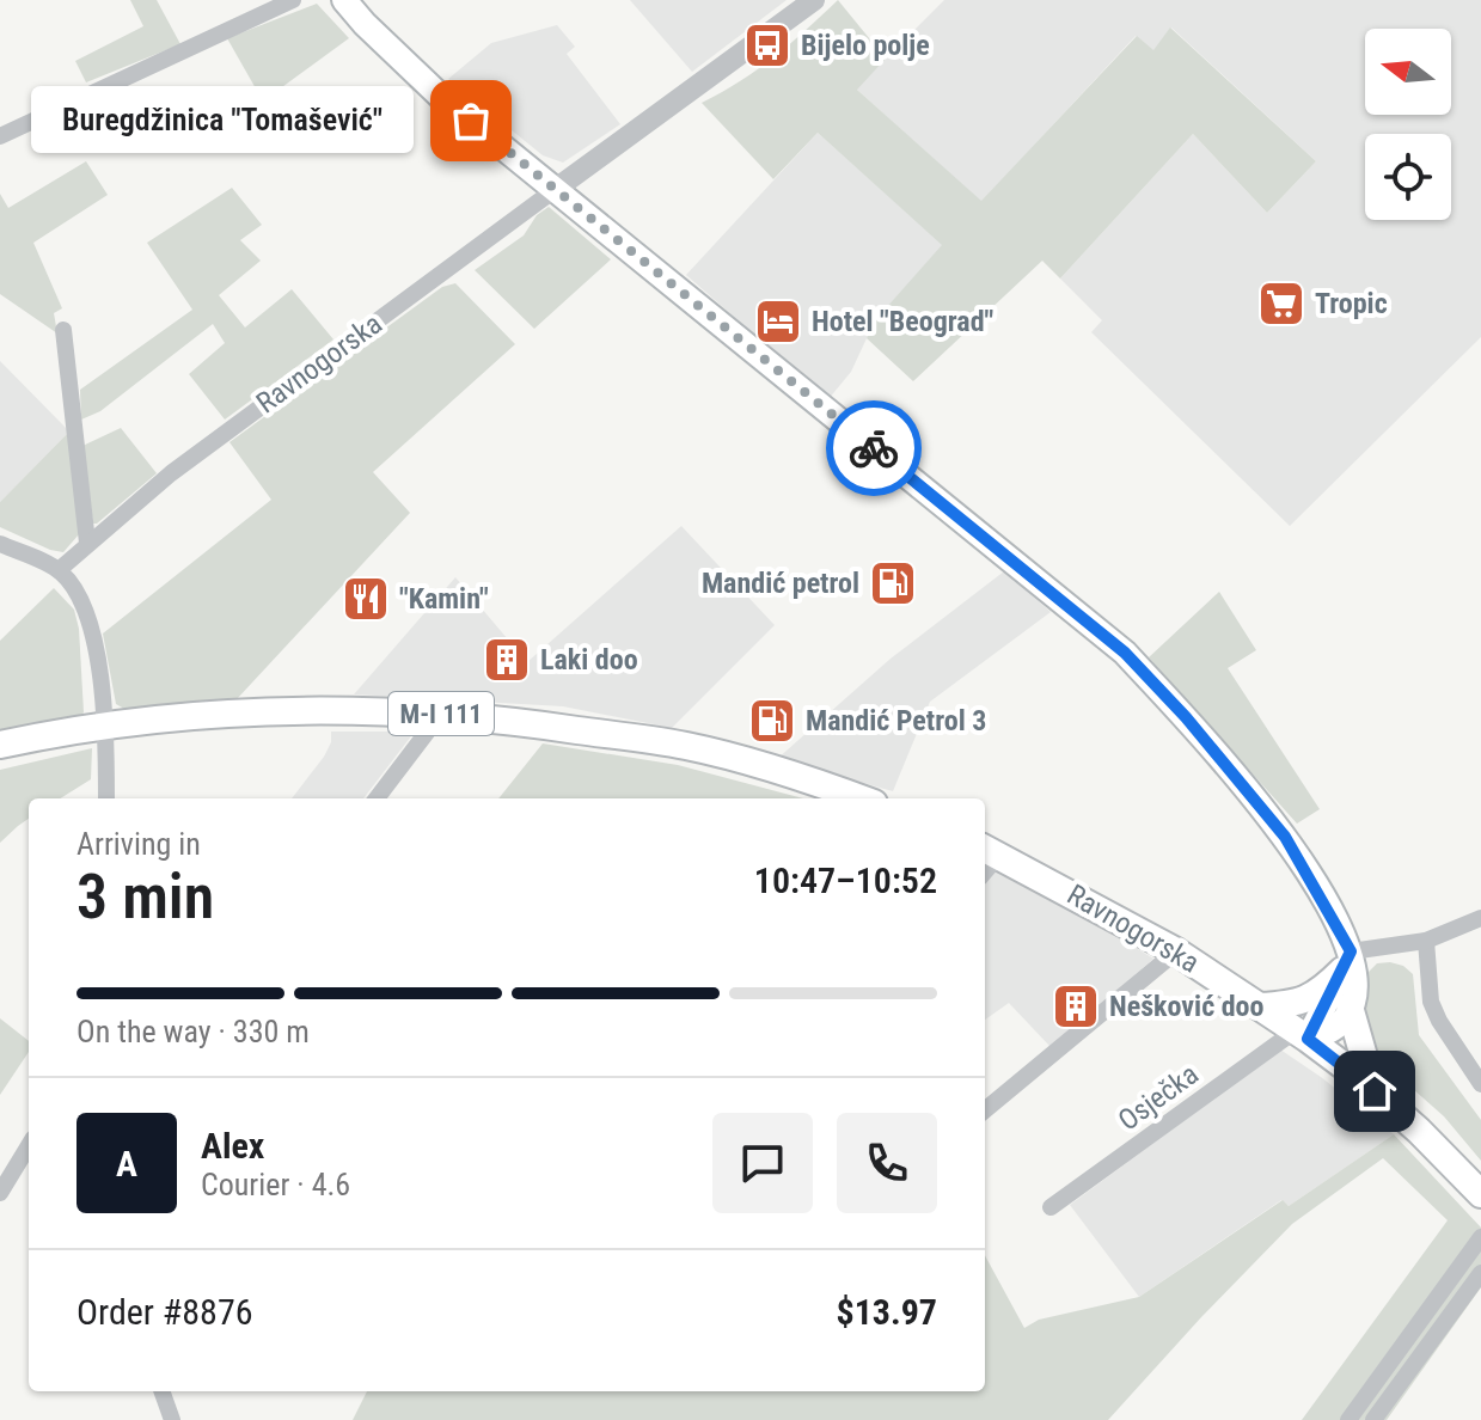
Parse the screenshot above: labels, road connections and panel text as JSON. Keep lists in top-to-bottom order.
{
  "streets": {
    "main road": ["Ravnogorska", "M-I 111"],
    "street": ["Osječka"]
  },
  "crossings": [
    ["Ravnogorska", "Osječka"]
  ],
  "places": {
    "bus stop": ["Bijelo polje"],
    "other": ["Buregdžinica \"Tomašević\""],
    "supermarket": ["Tropic"],
    "hotel": ["Hotel \"Beograd\""],
    "fuel station": ["Mandić petrol", "Mandić Petrol 3"],
    "restaurant": ["\"Kamin\""],
    "building": ["Laki doo", "Nešković doo"]
  },
  "north": "left",
  "page": {
    "bubble": "Buregdžinica \"Tomašević\"",
    "heading": ["3 min", "Arriving in", "10:47–10:52"],
    "panel": [
      "Alex",
      "Courier · 4.6",
      "Order #8876",
      "$13.97"
    ],
    "bar": "On the way · 330 m",
    "round": "A"
  }
}
